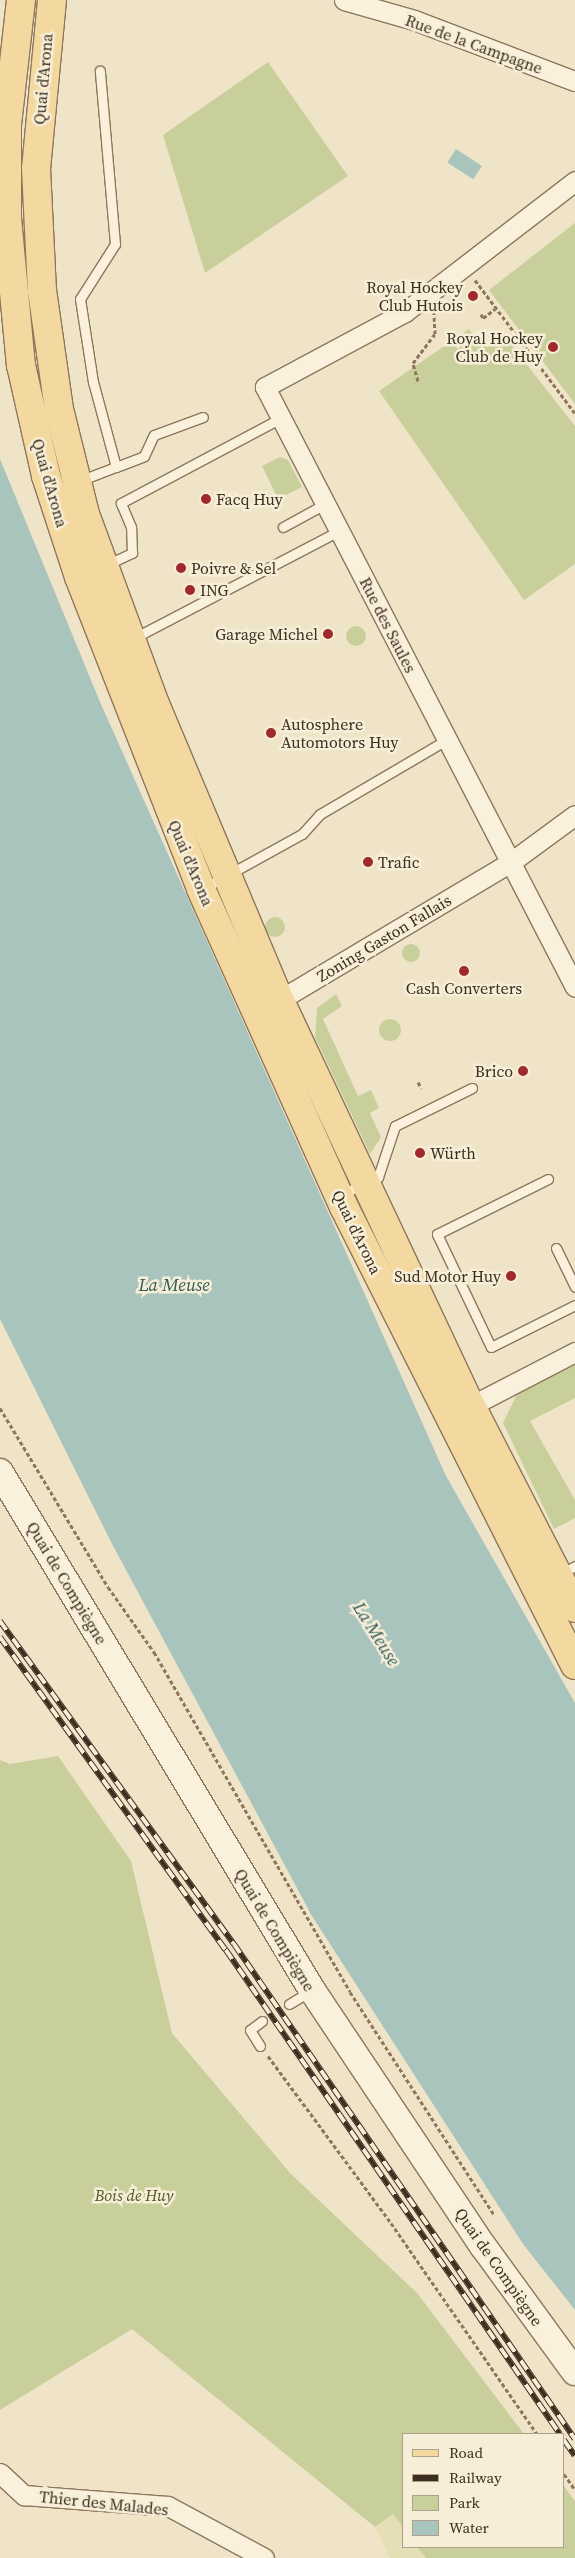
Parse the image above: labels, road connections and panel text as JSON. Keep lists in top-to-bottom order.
{
  "streets": {
    "main road": ["Quai d'Arona", "Quai de Compiègne"],
    "street": [
      "Rue de la Campagne",
      "Rue des Saules",
      "Zoning Gaston Fallais",
      "Thier des Malades"
    ]
  },
  "crossings": [
    ["Quai d'Arona", "Zoning Gaston Fallais"],
    ["Rue des Saules", "Zoning Gaston Fallais"]
  ],
  "water": ["La Meuse"],
  "parks": ["Bois de Huy"],
  "places": [
    "Royal Hockey Club Hutois",
    "Royal Hockey Club de Huy",
    "Facq Huy",
    "Poivre & Sel",
    "ING",
    "Garage Michel",
    "Autosphere Automotors Huy",
    "Trafic",
    "Cash Converters",
    "Brico",
    "Würth",
    "Sud Motor Huy"
  ],
  "legend": [
    "Road",
    "Railway",
    "Park",
    "Water"
  ]
}
